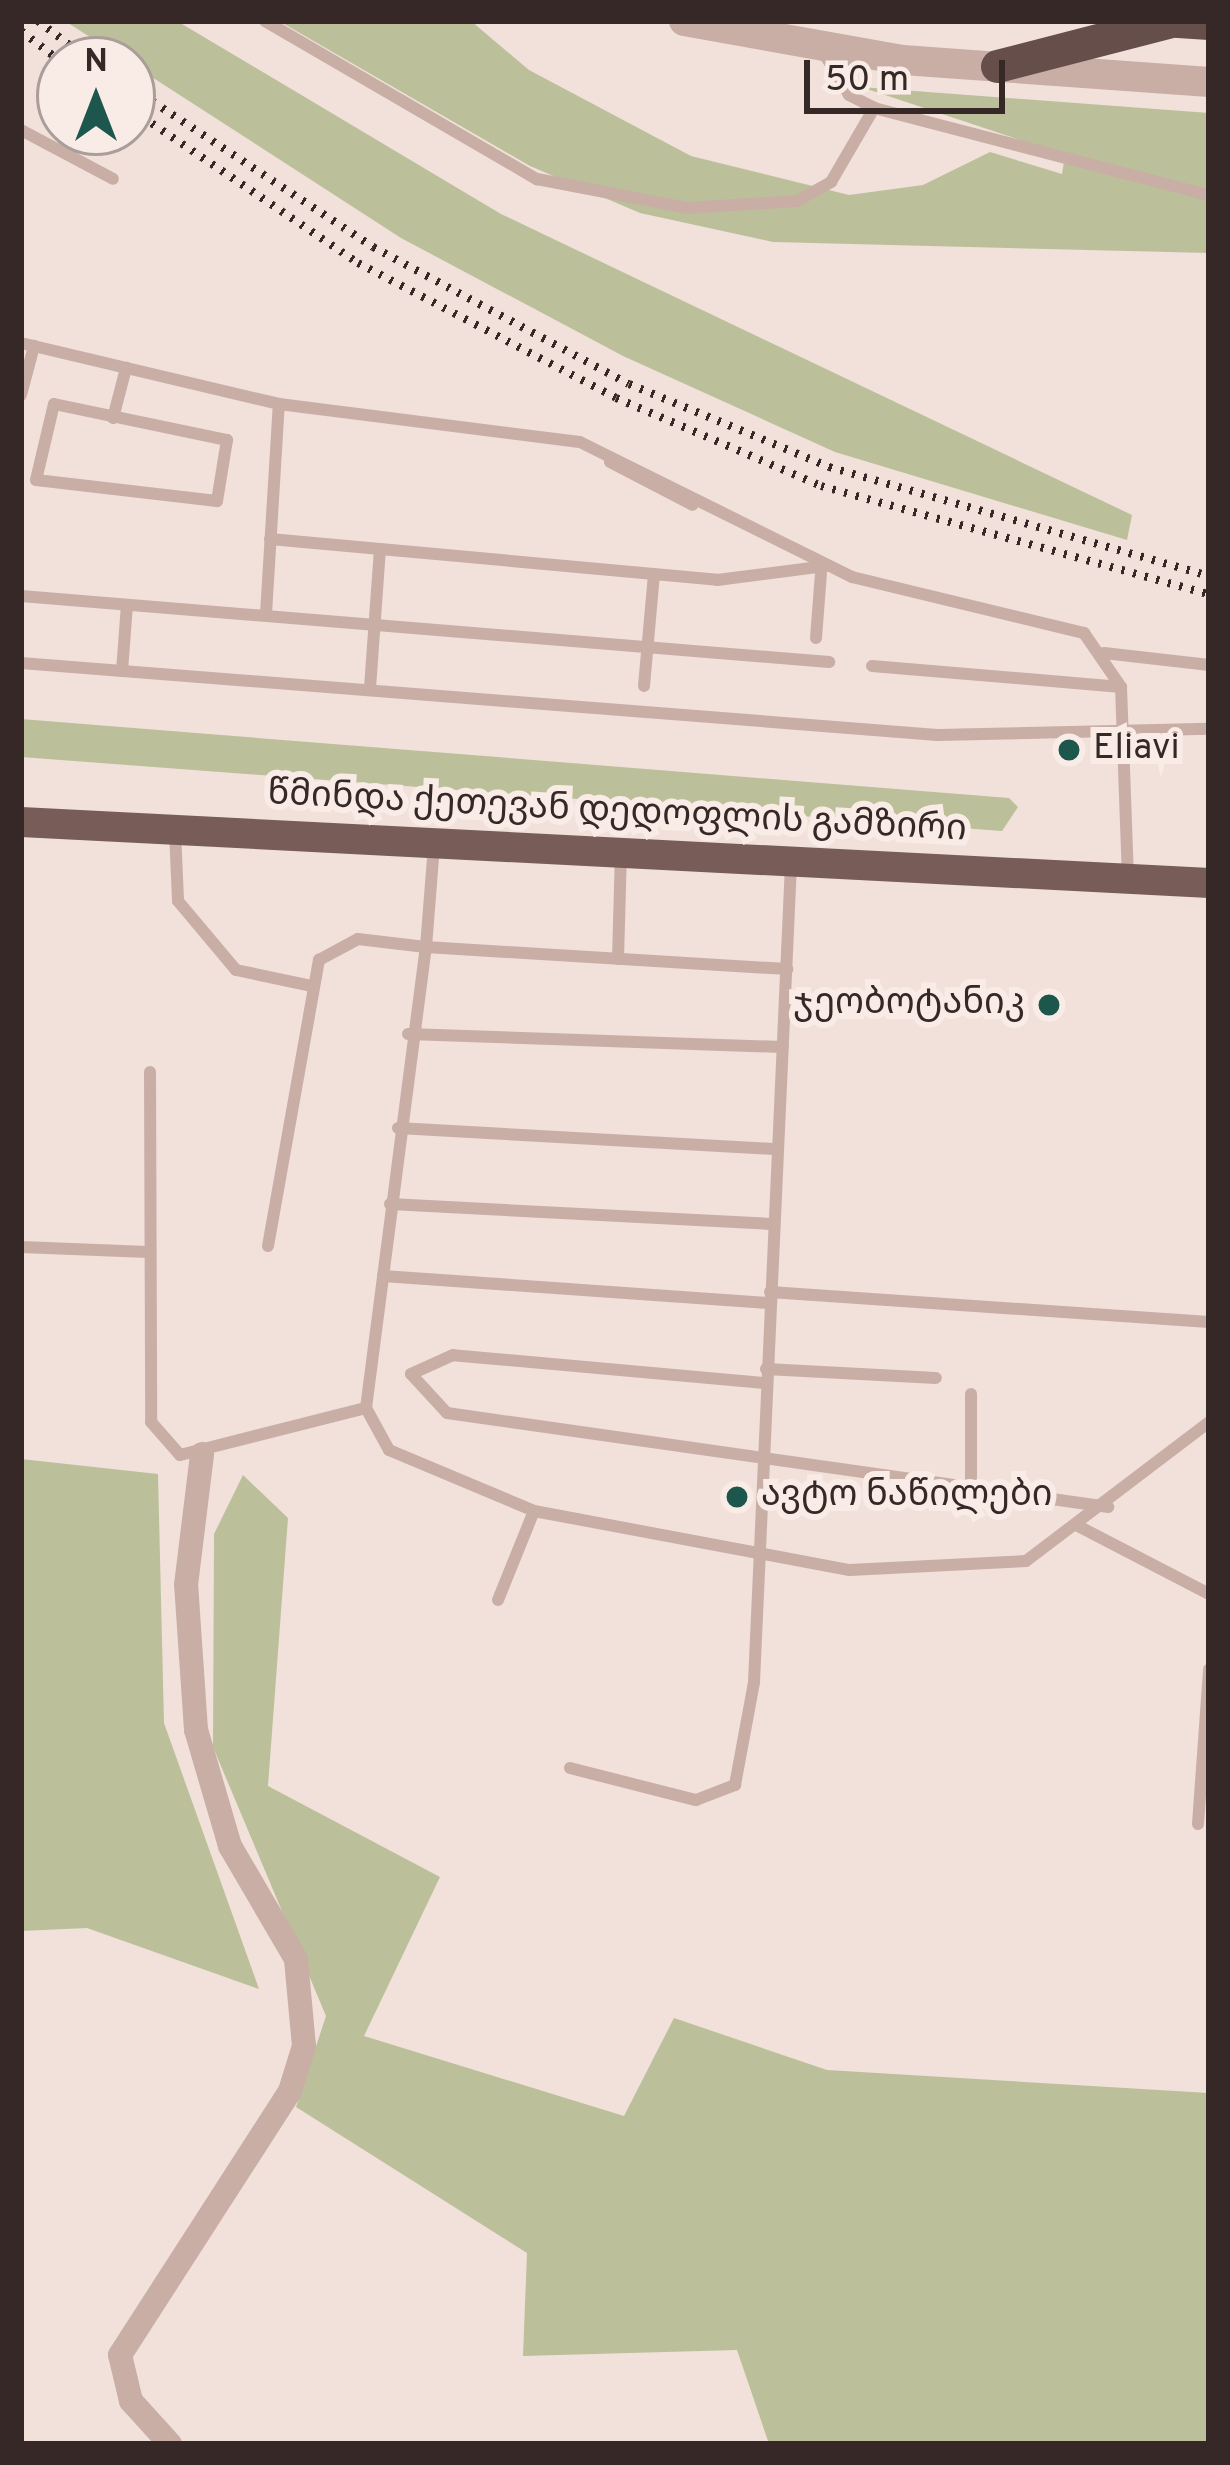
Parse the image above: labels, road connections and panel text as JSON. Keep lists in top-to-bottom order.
{
  "streets": {
    "main road": ["წმინდა ქეთევან დედოფლის გამზირი"]
  },
  "places": ["Eliavi", "ჯეობოტანიკ", "ავტო ნაწილები"],
  "scale_bar": "50 m",
  "north": "top"
}
